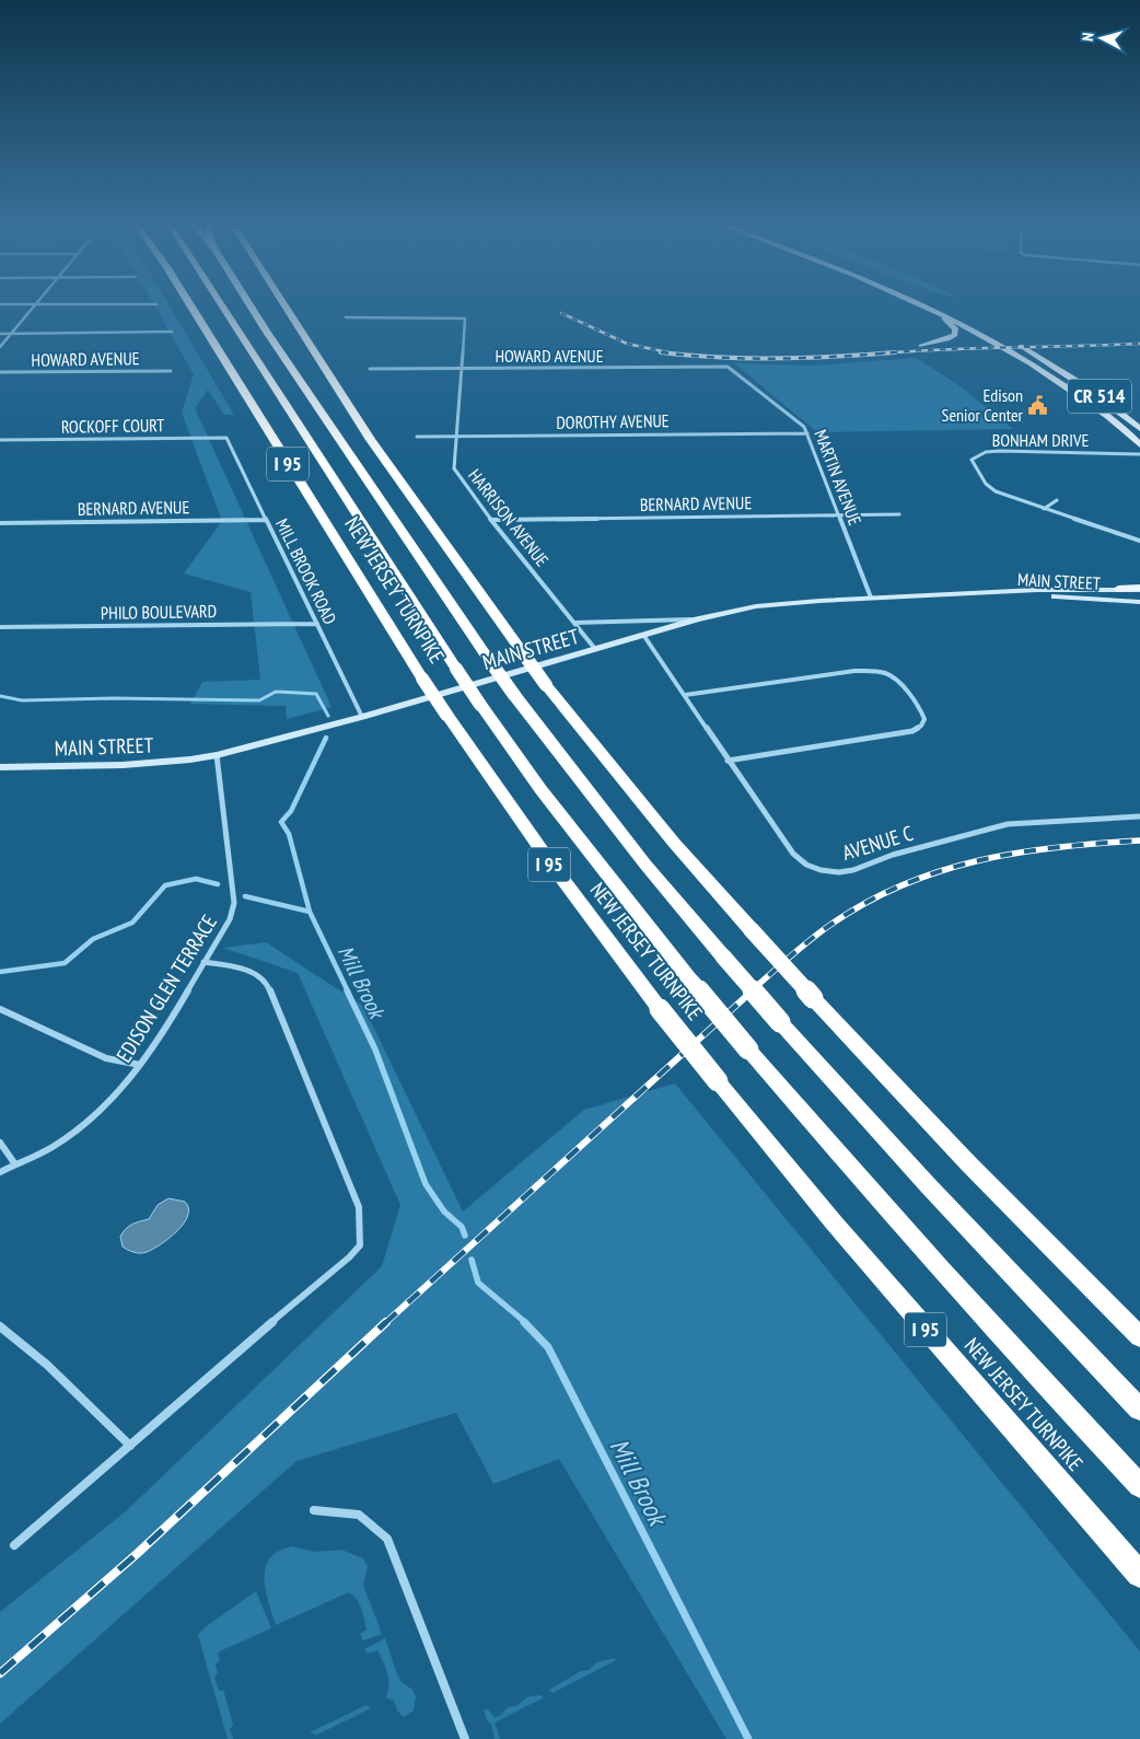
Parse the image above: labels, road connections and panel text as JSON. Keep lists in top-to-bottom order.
{
  "streets": {
    "highway": ["I 95", "NEW JERSEY TURNPIKE"],
    "main road": ["CR 514", "MAIN STREET"],
    "street": [
      "HOWARD AVENUE",
      "DOROTHY AVENUE",
      "ROCKOFF COURT",
      "BONHAM DRIVE",
      "MARTIN AVENUE",
      "BERNARD AVENUE",
      "HARRISON AVENUE",
      "MILL BROOK ROAD",
      "PHILO BOULEVARD",
      "AVENUE C",
      "EDISON GLEN TERRACE"
    ]
  },
  "crossings": [
    ["HOWARD AVENUE", "MARTIN AVENUE"],
    ["HOWARD AVENUE", "HARRISON AVENUE"],
    ["DOROTHY AVENUE", "MARTIN AVENUE"],
    ["DOROTHY AVENUE", "HARRISON AVENUE"],
    ["ROCKOFF COURT", "MILL BROOK ROAD"],
    ["MARTIN AVENUE", "BERNARD AVENUE"],
    ["MARTIN AVENUE", "MAIN STREET"],
    ["BERNARD AVENUE", "HARRISON AVENUE"],
    ["BERNARD AVENUE", "MILL BROOK ROAD"],
    ["HARRISON AVENUE", "MAIN STREET"],
    ["MILL BROOK ROAD", "MAIN STREET"],
    ["MILL BROOK ROAD", "PHILO BOULEVARD"],
    ["MAIN STREET", "AVENUE C"],
    ["MAIN STREET", "EDISON GLEN TERRACE"]
  ],
  "water": ["Mill Brook"],
  "places": {
    "public building": ["Edison Senior Center"]
  },
  "north": "left"
}
